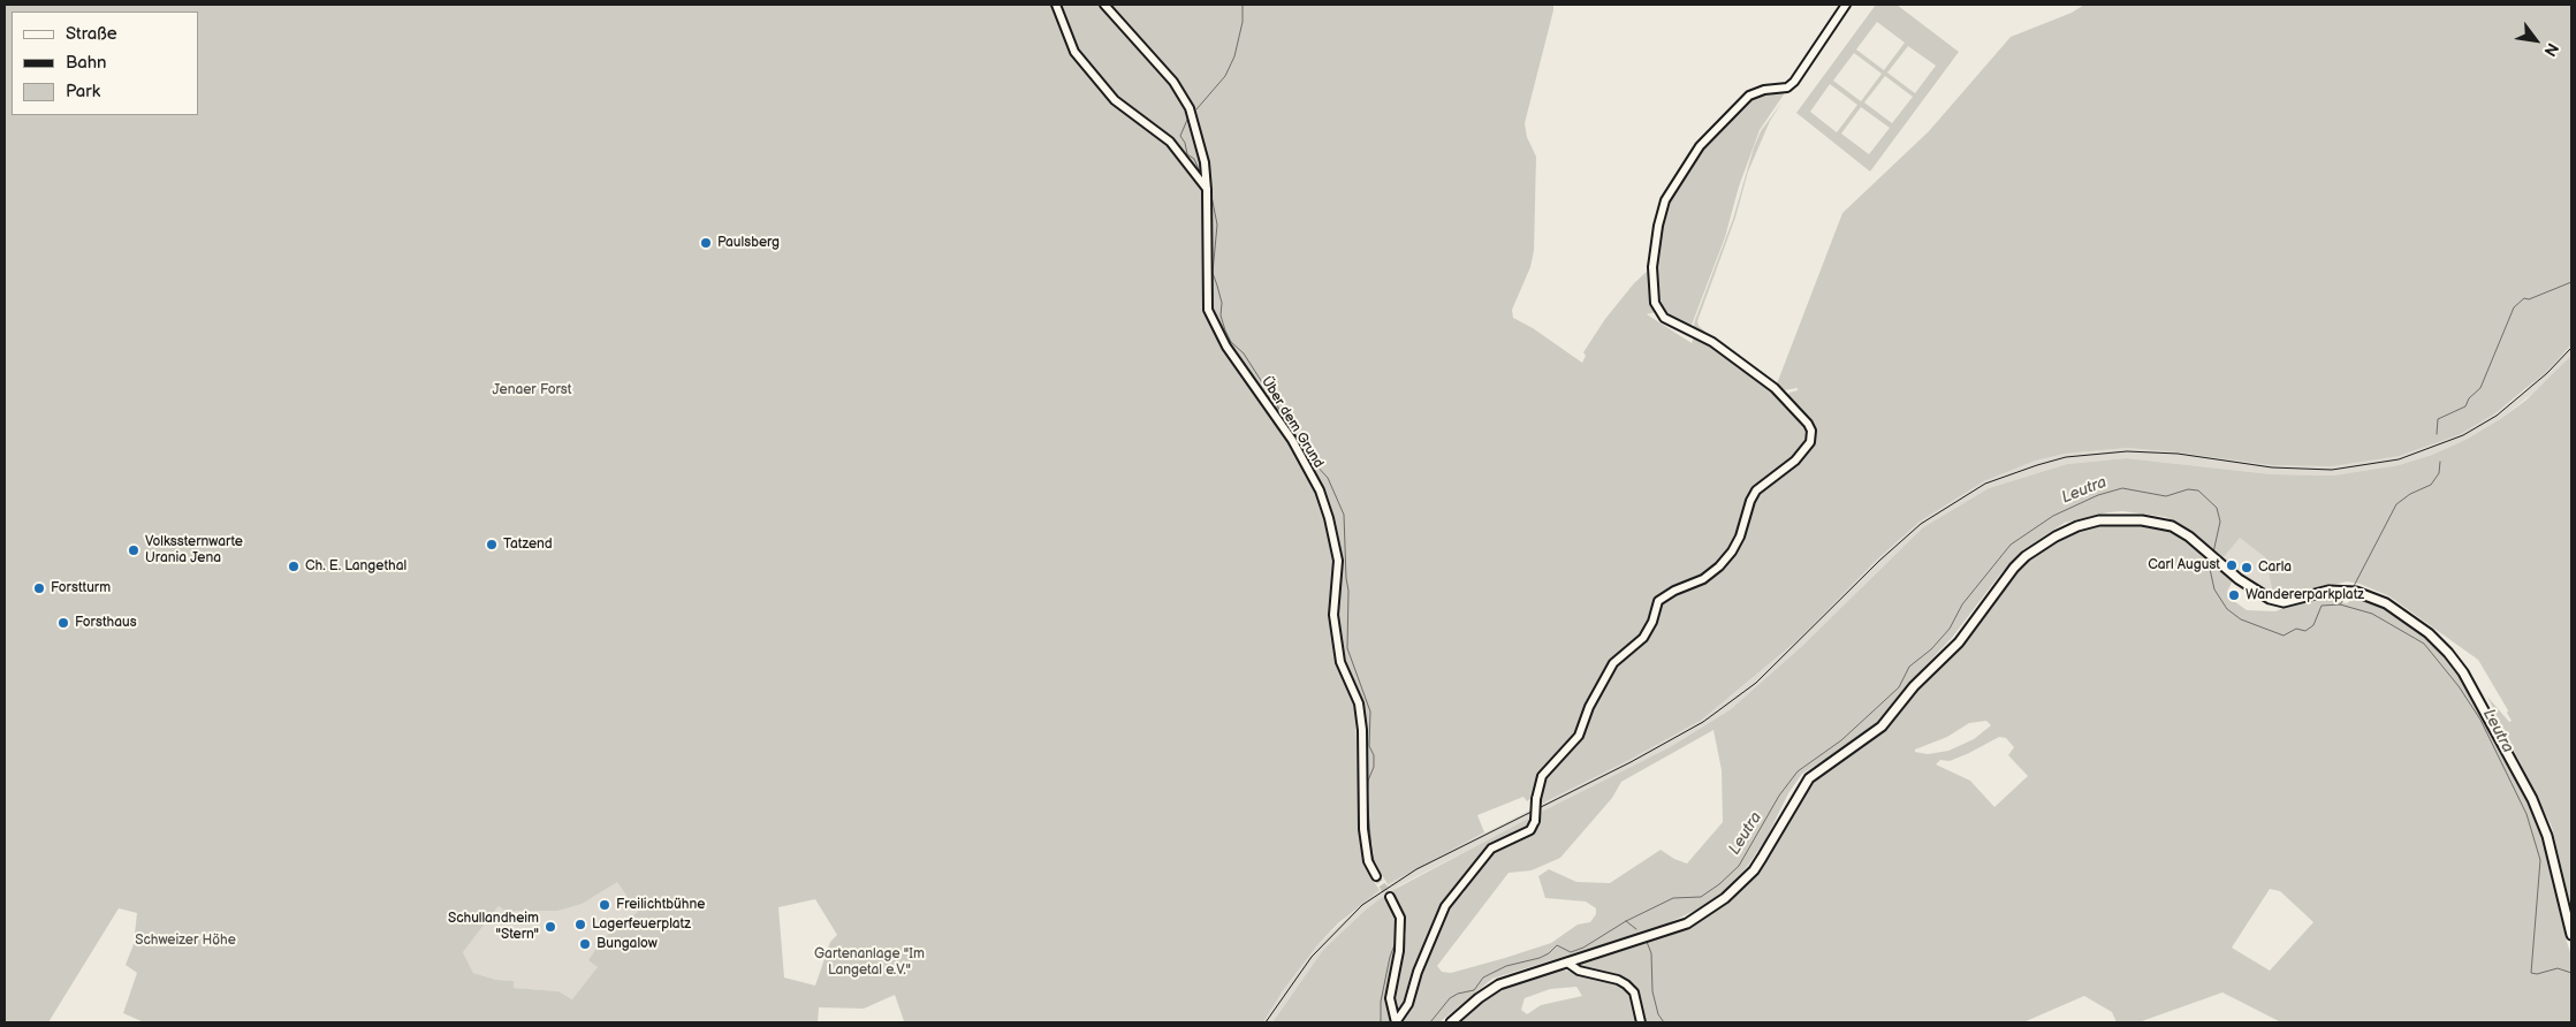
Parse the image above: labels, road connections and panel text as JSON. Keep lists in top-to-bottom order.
{
  "streets": {
    "street": ["Über dem Grund"]
  },
  "water": ["Leutra"],
  "parks": ["Jenaer Forst", "Schweizer Höhe", "Gartenanlage \"Im Langetal e.V.\""],
  "places": [
    "Paulsberg",
    "Tatzend",
    "Volkssternwarte Urania Jena",
    "Carl August",
    "Ch. E. Langethal",
    "Carla",
    "Forstturm",
    "Wandererparkplatz",
    "Forsthaus",
    "Freilichtbühne",
    "Lagerfeuerplatz",
    "Schullandheim \"Stern\"",
    "Bungalow"
  ],
  "legend": ["Straße", "Bahn", "Park"],
  "north": "bottom right"
}
